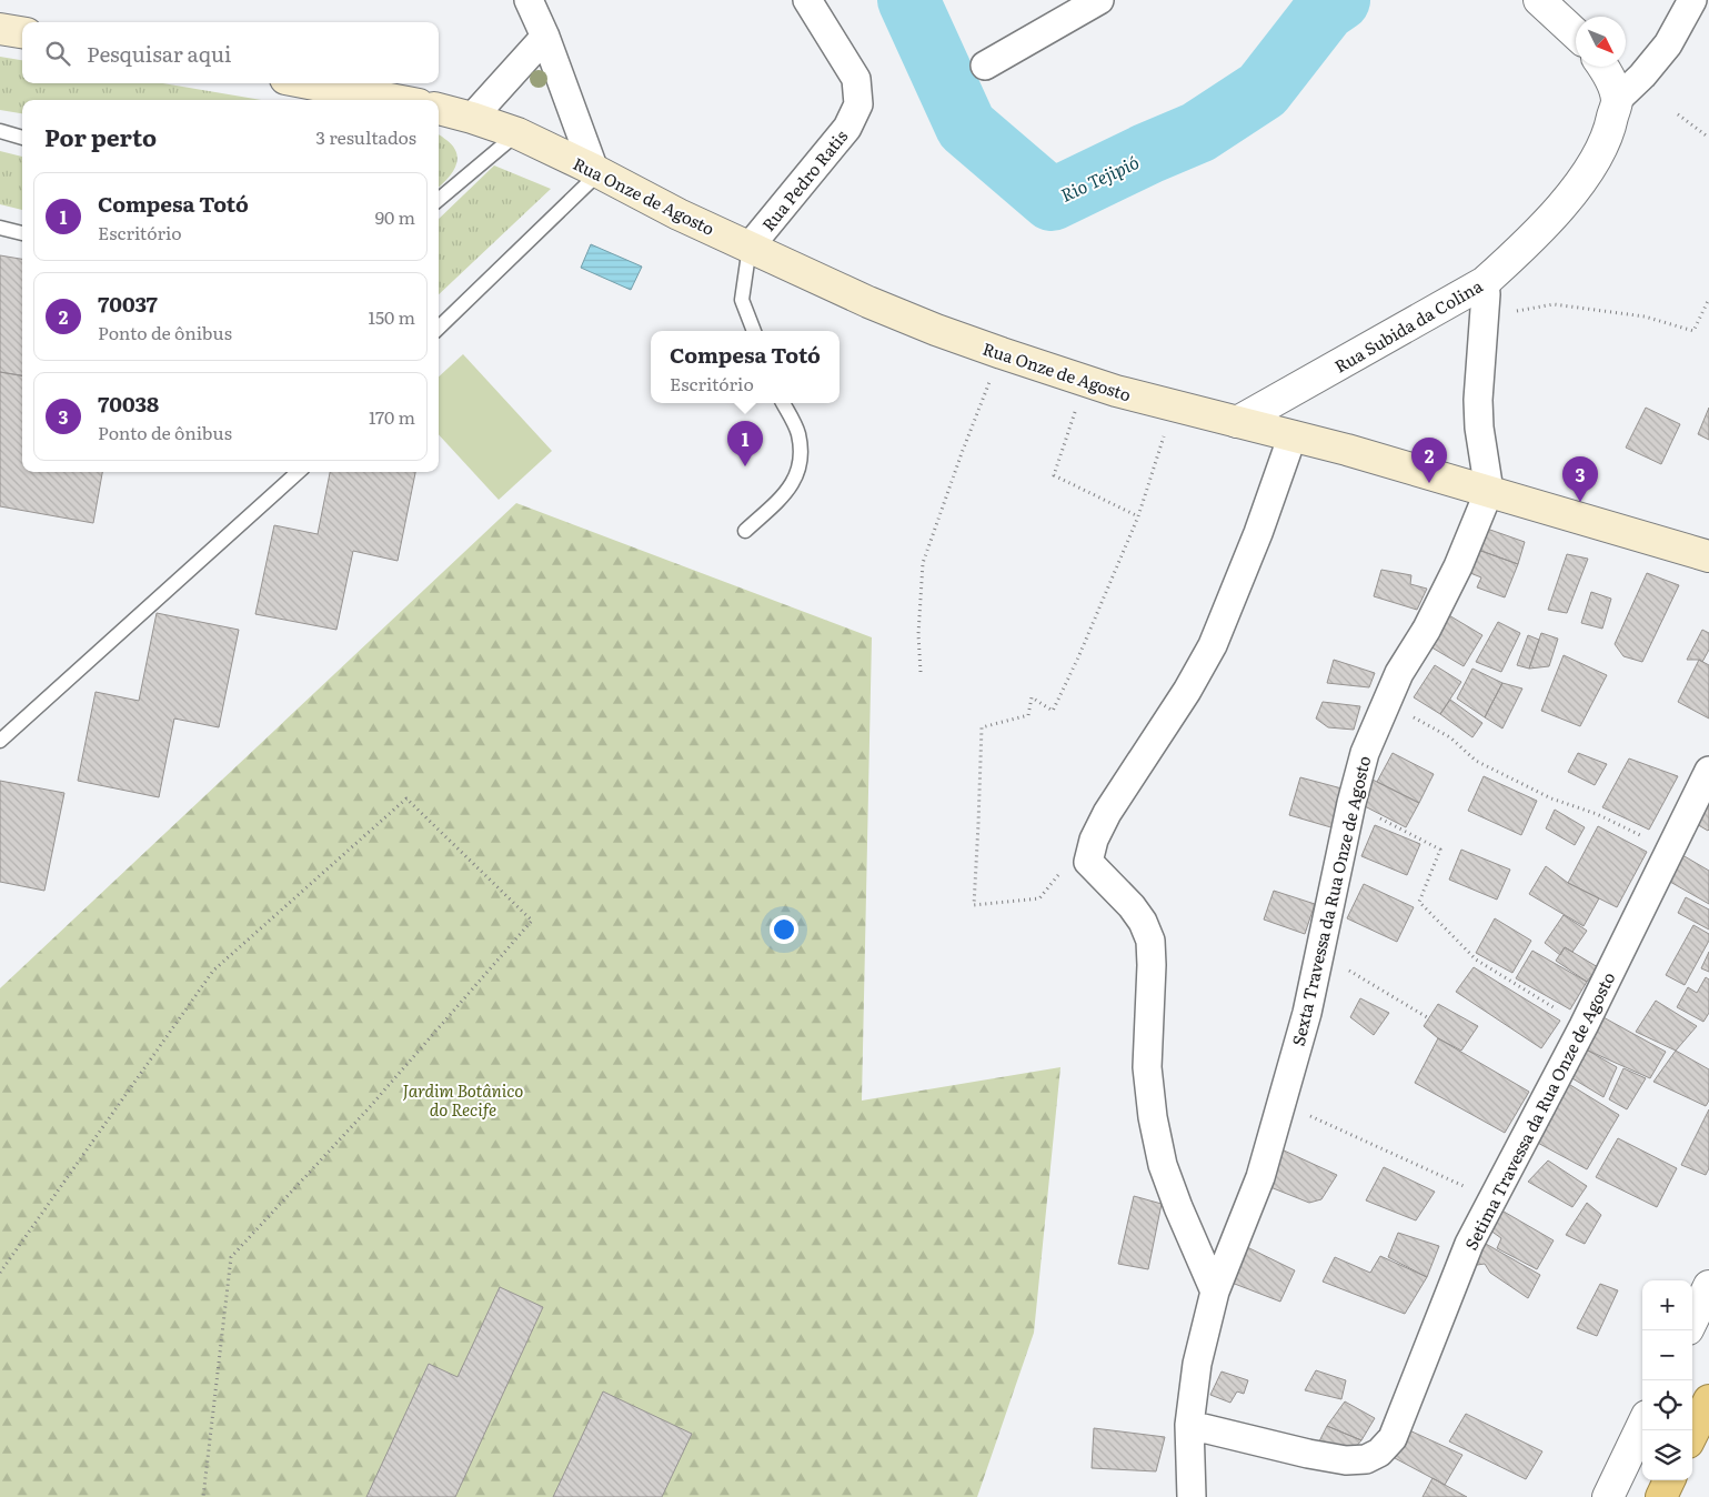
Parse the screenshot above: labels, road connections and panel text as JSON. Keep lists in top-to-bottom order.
{
  "streets": {
    "main road": ["Rua Onze de Agosto"],
    "street": [
      "Rua Pedro Ratis",
      "Rua Subida da Colina",
      "Sexta Travessa da Rua Onze de Agosto",
      "Setima Travessa da Rua Onze de Agosto"
    ]
  },
  "crossings": [
    ["Rua Pedro Ratis", "Rua Onze de Agosto"],
    ["Rua Onze de Agosto", "Rua Subida da Colina"],
    ["Rua Onze de Agosto", "Sexta Travessa da Rua Onze de Agosto"],
    ["Sexta Travessa da Rua Onze de Agosto", "Setima Travessa da Rua Onze de Agosto"]
  ],
  "water": ["Rio Tejipió"],
  "parks": ["Jardim Botânico do Recife"],
  "north": "bottom right",
  "page": {
    "search": "Pesquisar aqui",
    "heading": ["Por perto", "3 resultados"],
    "list": [
      {
        "mark": "1",
        "name": "Compesa Totó",
        "note": "Escritório",
        "value": "90 m"
      },
      {
        "mark": "2",
        "name": "70037",
        "note": "Ponto de ônibus",
        "value": "150 m"
      },
      {
        "mark": "3",
        "name": "70038",
        "note": "Ponto de ônibus",
        "value": "170 m"
      }
    ],
    "popup": ["Compesa Totó", "Escritório"],
    "pins": ["1", "2", "3"],
    "map_buttons": ["+", "−"]
  }
}
